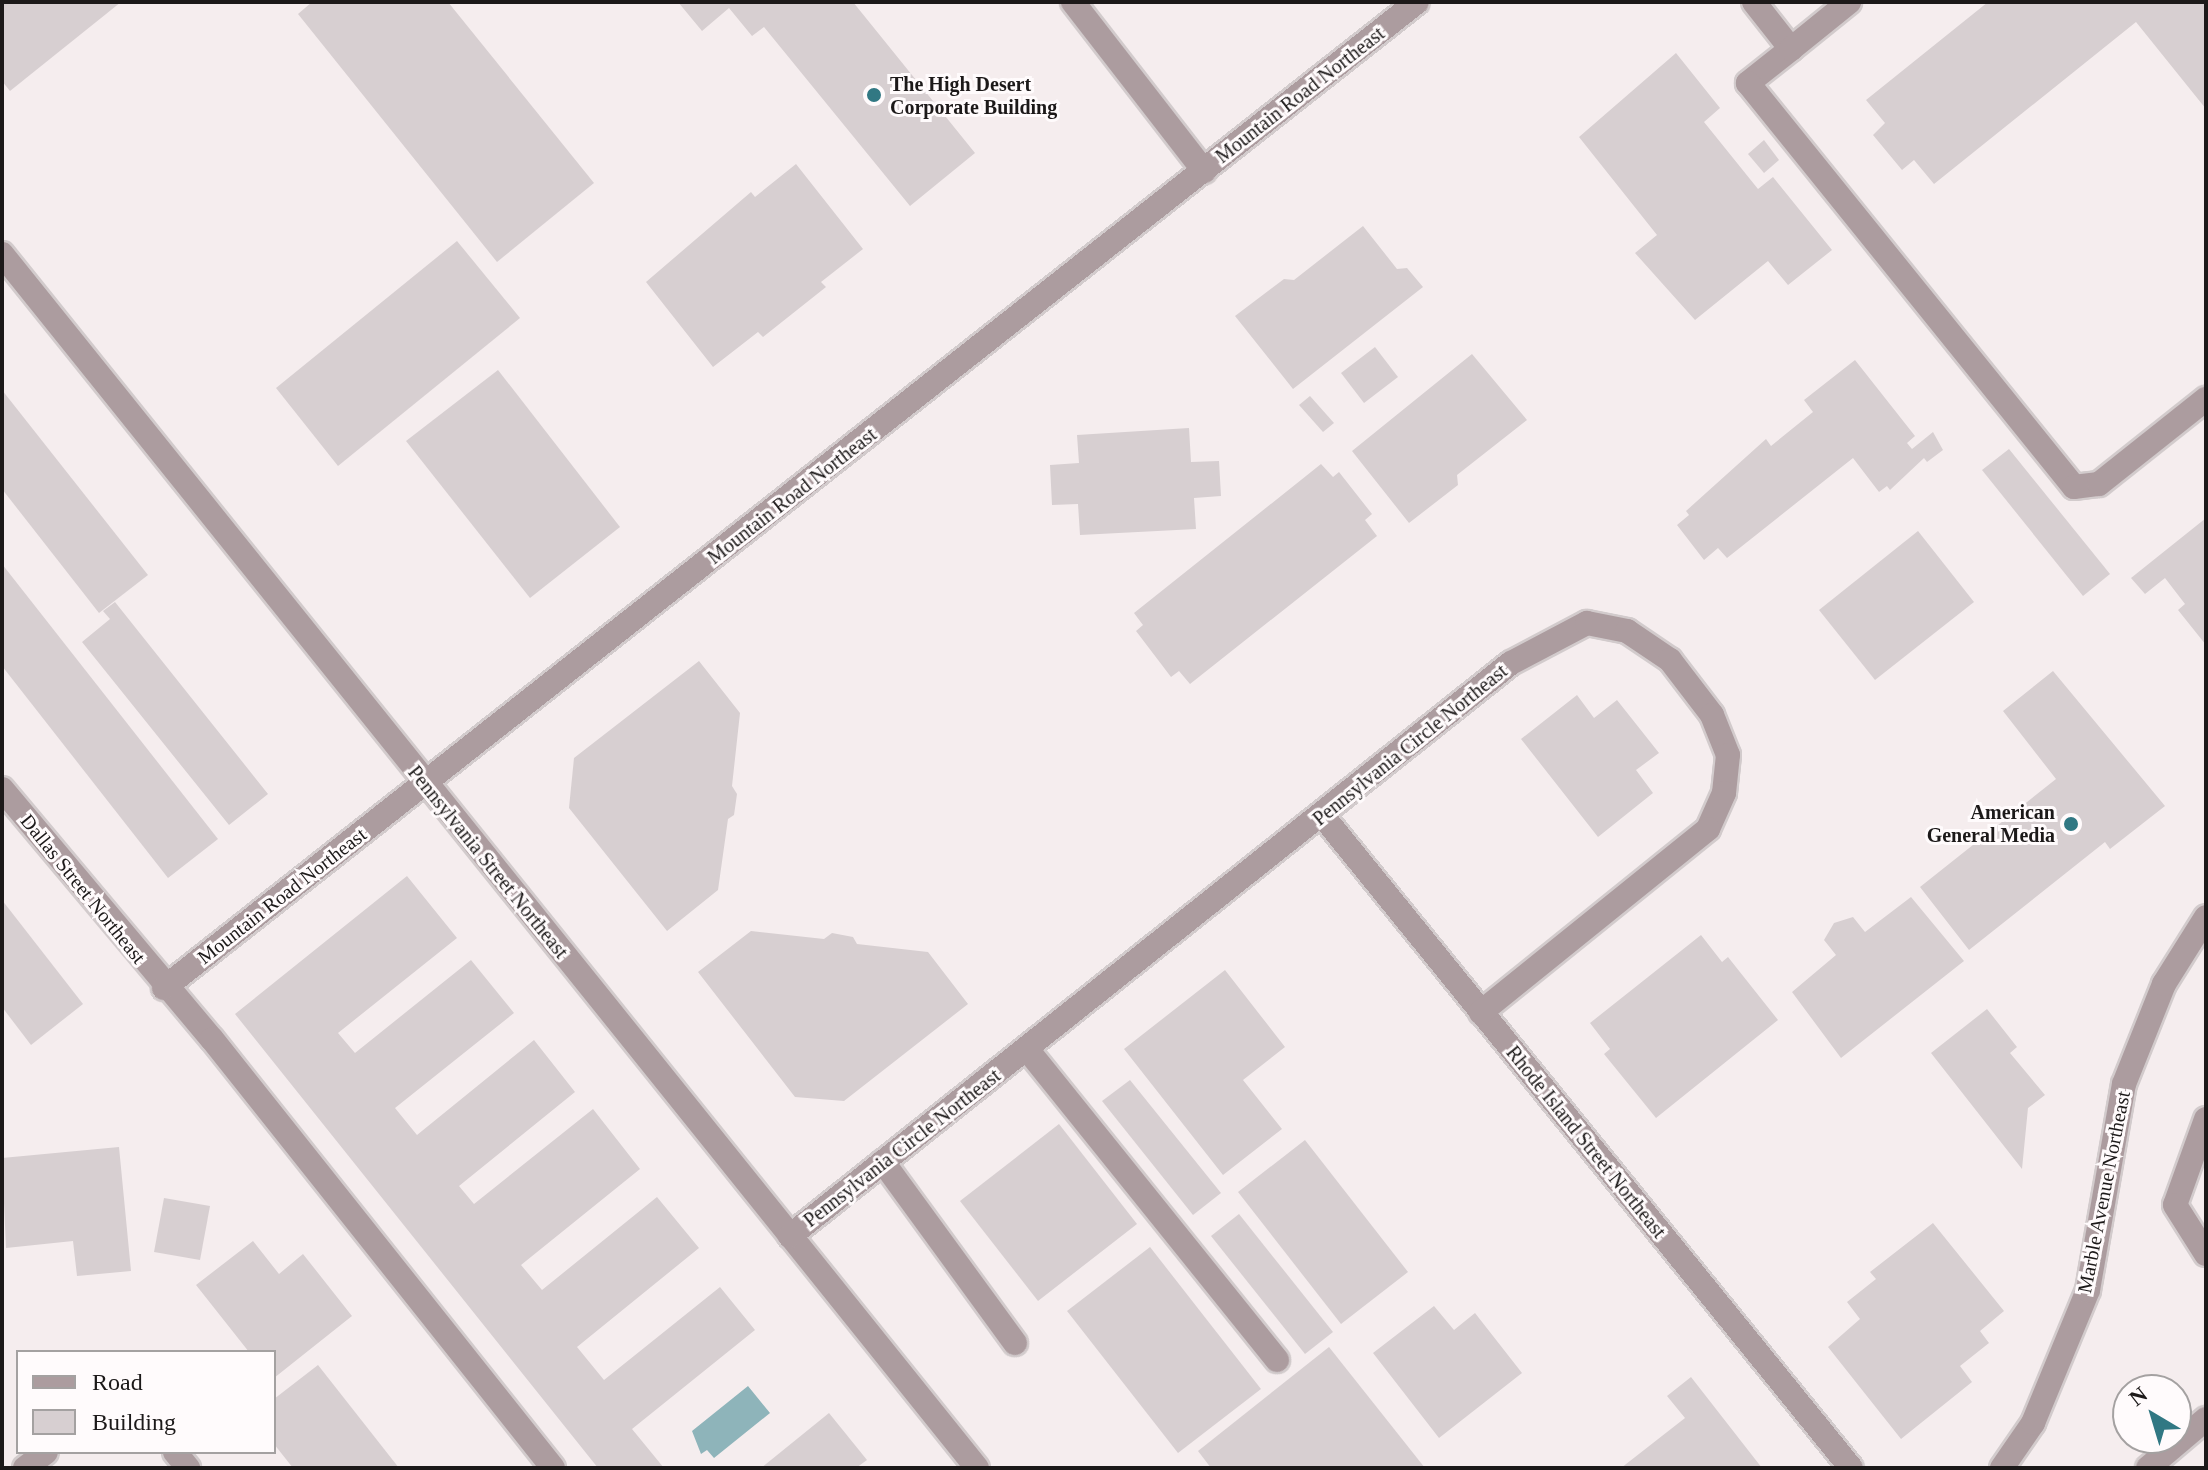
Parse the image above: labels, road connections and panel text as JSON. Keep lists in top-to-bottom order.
{
  "streets": {
    "street": [
      "Mountain Road Northeast",
      "Pennsylvania Circle Northeast",
      "Pennsylvania Street Northeast",
      "Dallas Street Northeast",
      "Rhode Island Street Northeast",
      "Marble Avenue Northeast"
    ]
  },
  "crossings": [
    ["Mountain Road Northeast", "Pennsylvania Street Northeast"],
    ["Mountain Road Northeast", "Dallas Street Northeast"],
    ["Pennsylvania Circle Northeast", "Pennsylvania Street Northeast"],
    ["Pennsylvania Circle Northeast", "Rhode Island Street Northeast"]
  ],
  "places": ["The High Desert Corporate Building", "American General Media"],
  "legend": ["Road", "Building"],
  "north": "top left"
}
